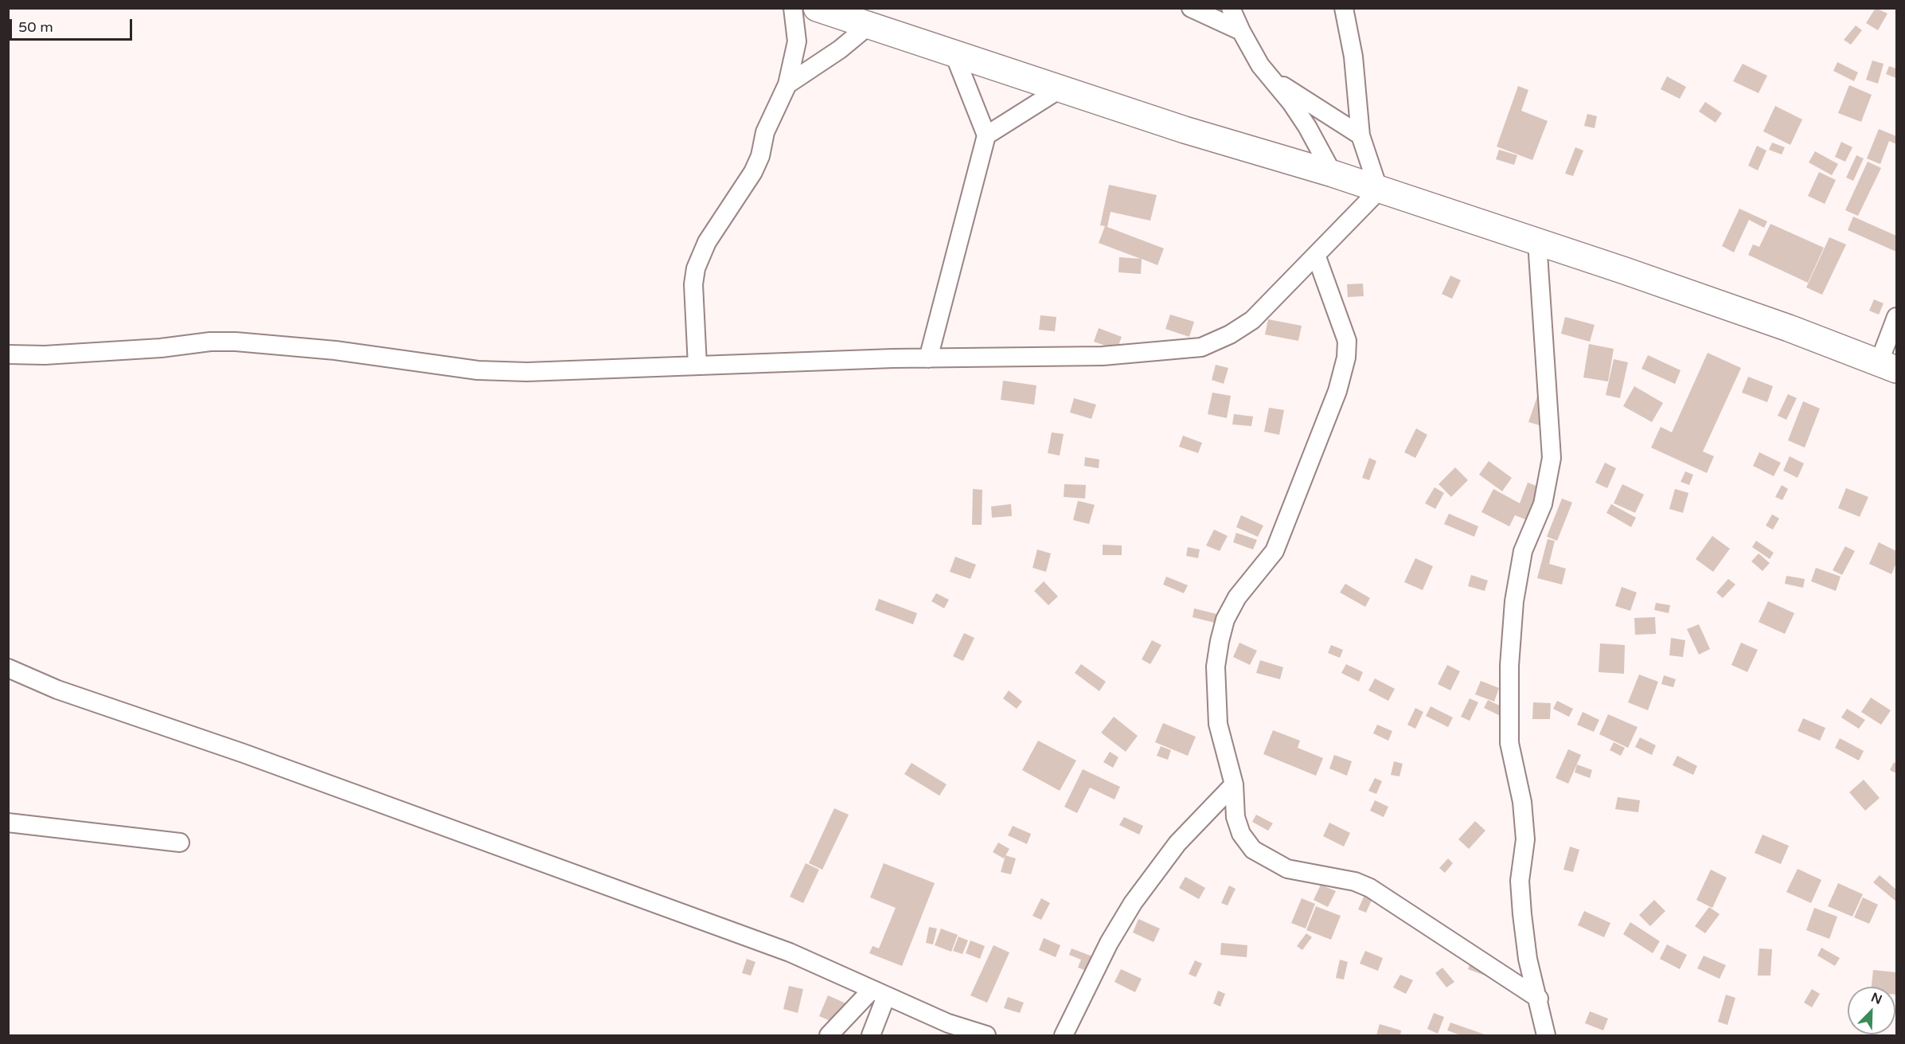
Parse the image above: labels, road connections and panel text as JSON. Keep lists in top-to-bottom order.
{
  "scale_bar": "50 m",
  "north": "top right"
}
